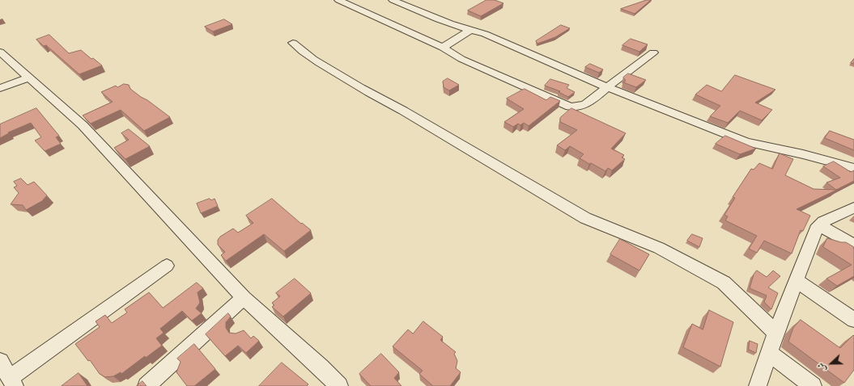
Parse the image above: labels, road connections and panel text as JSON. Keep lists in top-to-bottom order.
{
  "north": "left"
}
